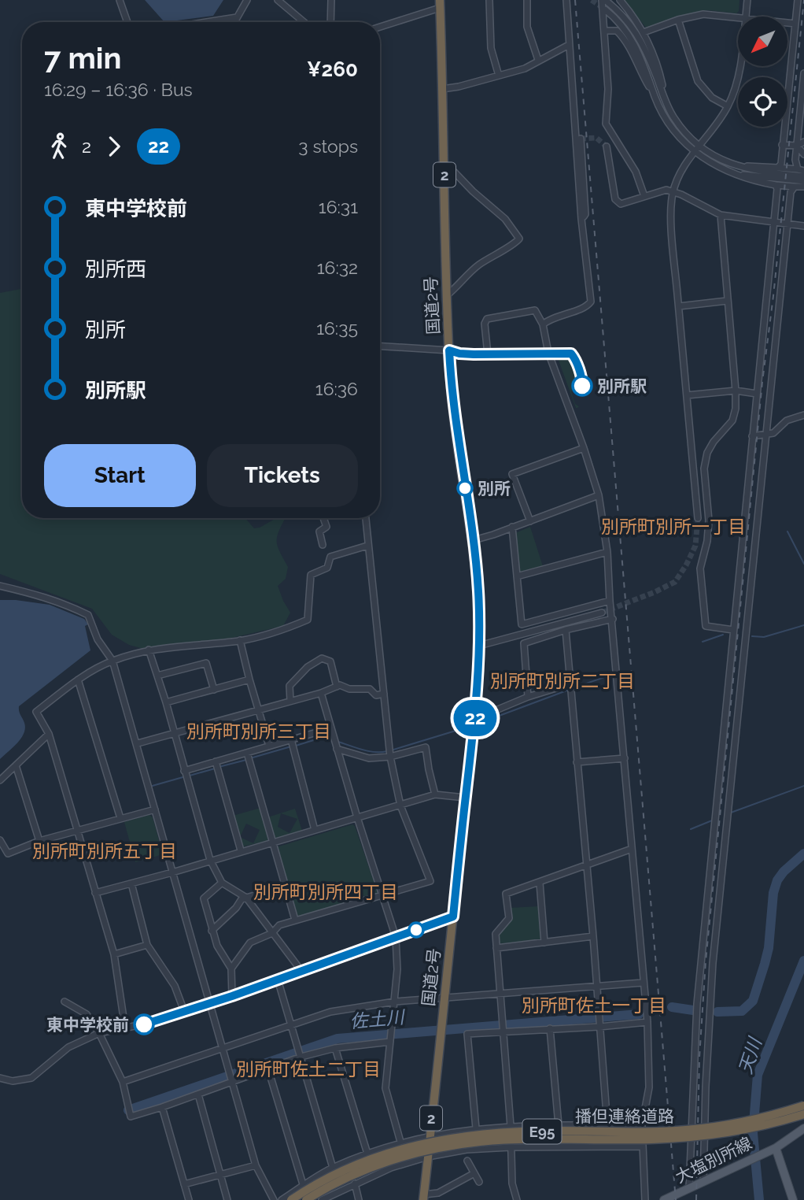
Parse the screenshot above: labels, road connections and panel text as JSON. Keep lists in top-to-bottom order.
{
  "streets": {
    "highway": [
      "2",
      "国道2号",
      "播但連絡道路",
      "E95"
    ],
    "main road": ["大塩別所線"]
  },
  "districts": [
    "別所町別所一丁目",
    "別所町別所二丁目",
    "別所町別所三丁目",
    "別所町別所五丁目",
    "別所町別所四丁目",
    "別所町佐土一丁目",
    "別所町佐土二丁目"
  ],
  "water": ["佐土川", "天川"],
  "places": ["別所駅", "別所", "東中学校前"],
  "lines": ["bus line 22"],
  "north": "bottom left",
  "page": {
    "on_map": "22",
    "heading": ["7 min", "16:29 – 16:36 · Bus", "¥260"],
    "legs": ["2", "22", "3 stops"],
    "list": [
      {
        "name": "東中学校前",
        "value": "16:31"
      },
      {
        "name": "別所西",
        "value": "16:32"
      },
      {
        "name": "別所",
        "value": "16:35"
      },
      {
        "name": "別所駅",
        "value": "16:36"
      }
    ],
    "buttons": ["Start", "Tickets"]
  }
}
